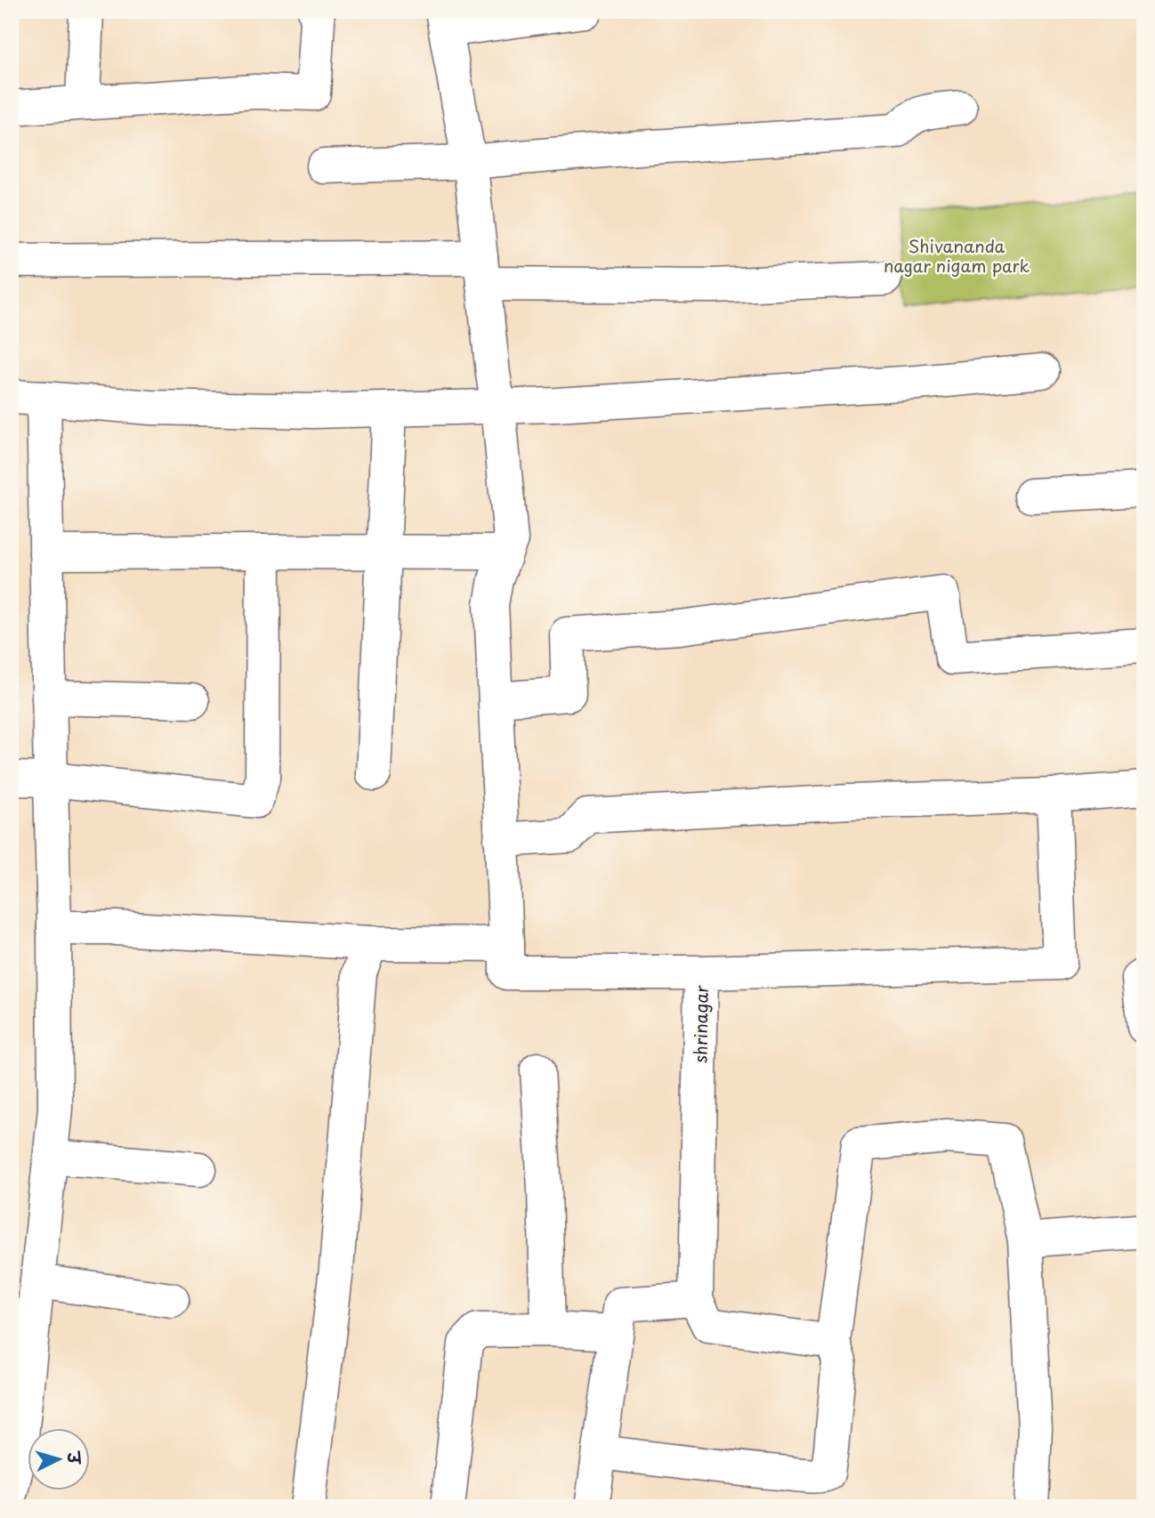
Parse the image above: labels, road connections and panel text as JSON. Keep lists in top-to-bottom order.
{
  "streets": {
    "street": ["shrinagar"]
  },
  "parks": ["Shivananda nagar nigam park"],
  "north": "right"
}
